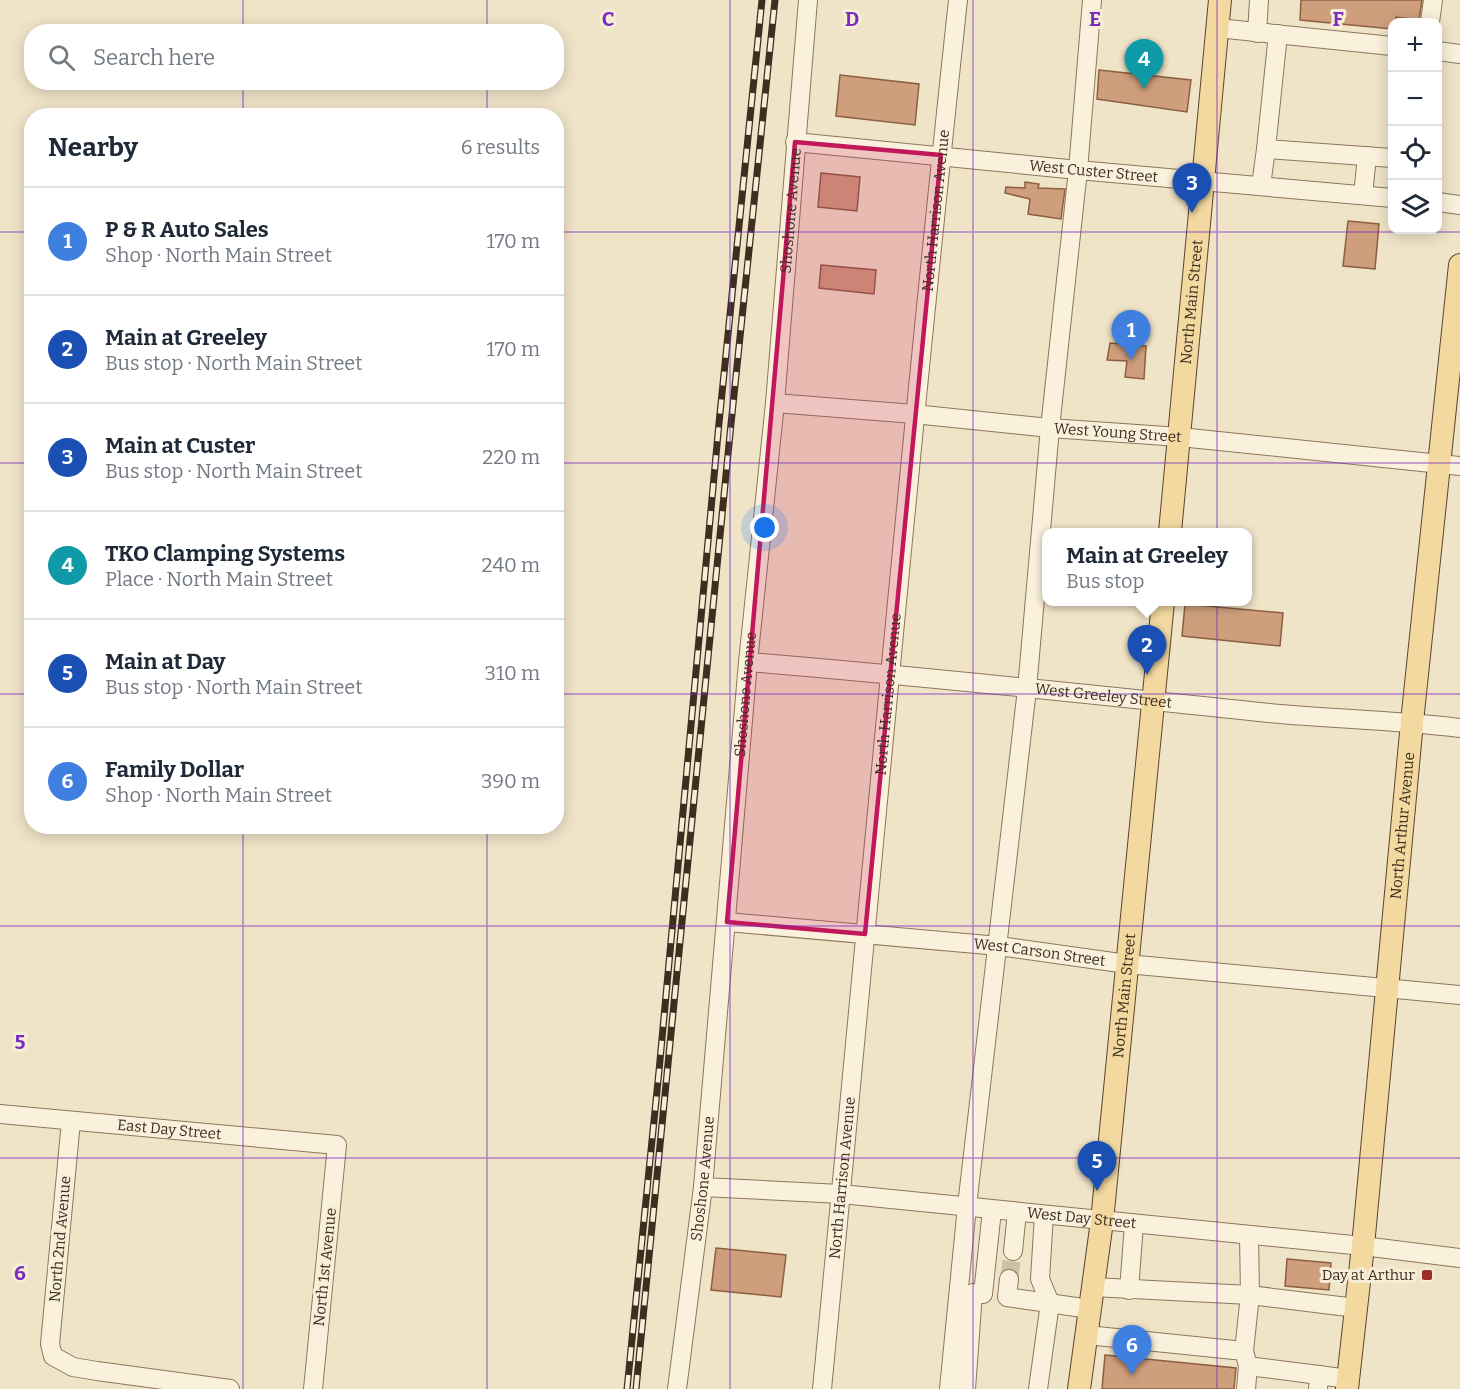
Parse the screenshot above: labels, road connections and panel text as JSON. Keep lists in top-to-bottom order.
{
  "streets": {
    "main road": ["North Main Street", "North Arthur Avenue"],
    "street": [
      "West Custer Street",
      "Shoshone Avenue",
      "North Harrison Avenue",
      "West Young Street",
      "West Greeley Street",
      "West Carson Street",
      "East Day Street",
      "West Day Street",
      "North 2nd Avenue",
      "North 1st Avenue"
    ]
  },
  "crossings": [
    ["West Custer Street", "Shoshone Avenue"],
    ["West Custer Street", "North Harrison Avenue"],
    ["West Custer Street", "North Main Street"],
    ["Shoshone Avenue", "West Young Street"],
    ["Shoshone Avenue", "West Greeley Street"],
    ["Shoshone Avenue", "West Carson Street"],
    ["Shoshone Avenue", "West Day Street"],
    ["North Harrison Avenue", "West Young Street"],
    ["North Harrison Avenue", "West Greeley Street"],
    ["North Harrison Avenue", "West Carson Street"],
    ["North Harrison Avenue", "West Day Street"],
    ["North Main Street", "West Young Street"],
    ["North Main Street", "West Greeley Street"],
    ["North Main Street", "West Carson Street"],
    ["North Main Street", "West Day Street"],
    ["West Young Street", "North Arthur Avenue"],
    ["West Greeley Street", "North Arthur Avenue"],
    ["North Arthur Avenue", "West Carson Street"],
    ["North Arthur Avenue", "West Day Street"],
    ["East Day Street", "North 2nd Avenue"],
    ["East Day Street", "North 1st Avenue"]
  ],
  "places": {
    "transit": ["Day at Arthur"]
  },
  "page": {
    "map_buttons": ["+", "−"],
    "search": "Search here",
    "pins": [
      "4",
      "3",
      "1",
      "2",
      "5",
      "6"
    ],
    "heading": ["Nearby", "6 results"],
    "list": [
      {
        "mark": "1",
        "name": "P & R Auto Sales",
        "note": "Shop · North Main Street",
        "value": "170 m"
      },
      {
        "mark": "2",
        "name": "Main at Greeley",
        "note": "Bus stop · North Main Street",
        "value": "170 m"
      },
      {
        "mark": "3",
        "name": "Main at Custer",
        "note": "Bus stop · North Main Street",
        "value": "220 m"
      },
      {
        "mark": "4",
        "name": "TKO Clamping Systems",
        "note": "Place · North Main Street",
        "value": "240 m"
      },
      {
        "mark": "5",
        "name": "Main at Day",
        "note": "Bus stop · North Main Street",
        "value": "310 m"
      },
      {
        "mark": "6",
        "name": "Family Dollar",
        "note": "Shop · North Main Street",
        "value": "390 m"
      }
    ],
    "popup": ["Main at Greeley", "Bus stop"]
  },
  "grid": {
    "columns": [
      "C",
      "D",
      "E",
      "F"
    ],
    "rows": ["5", "6"]
  }
}
